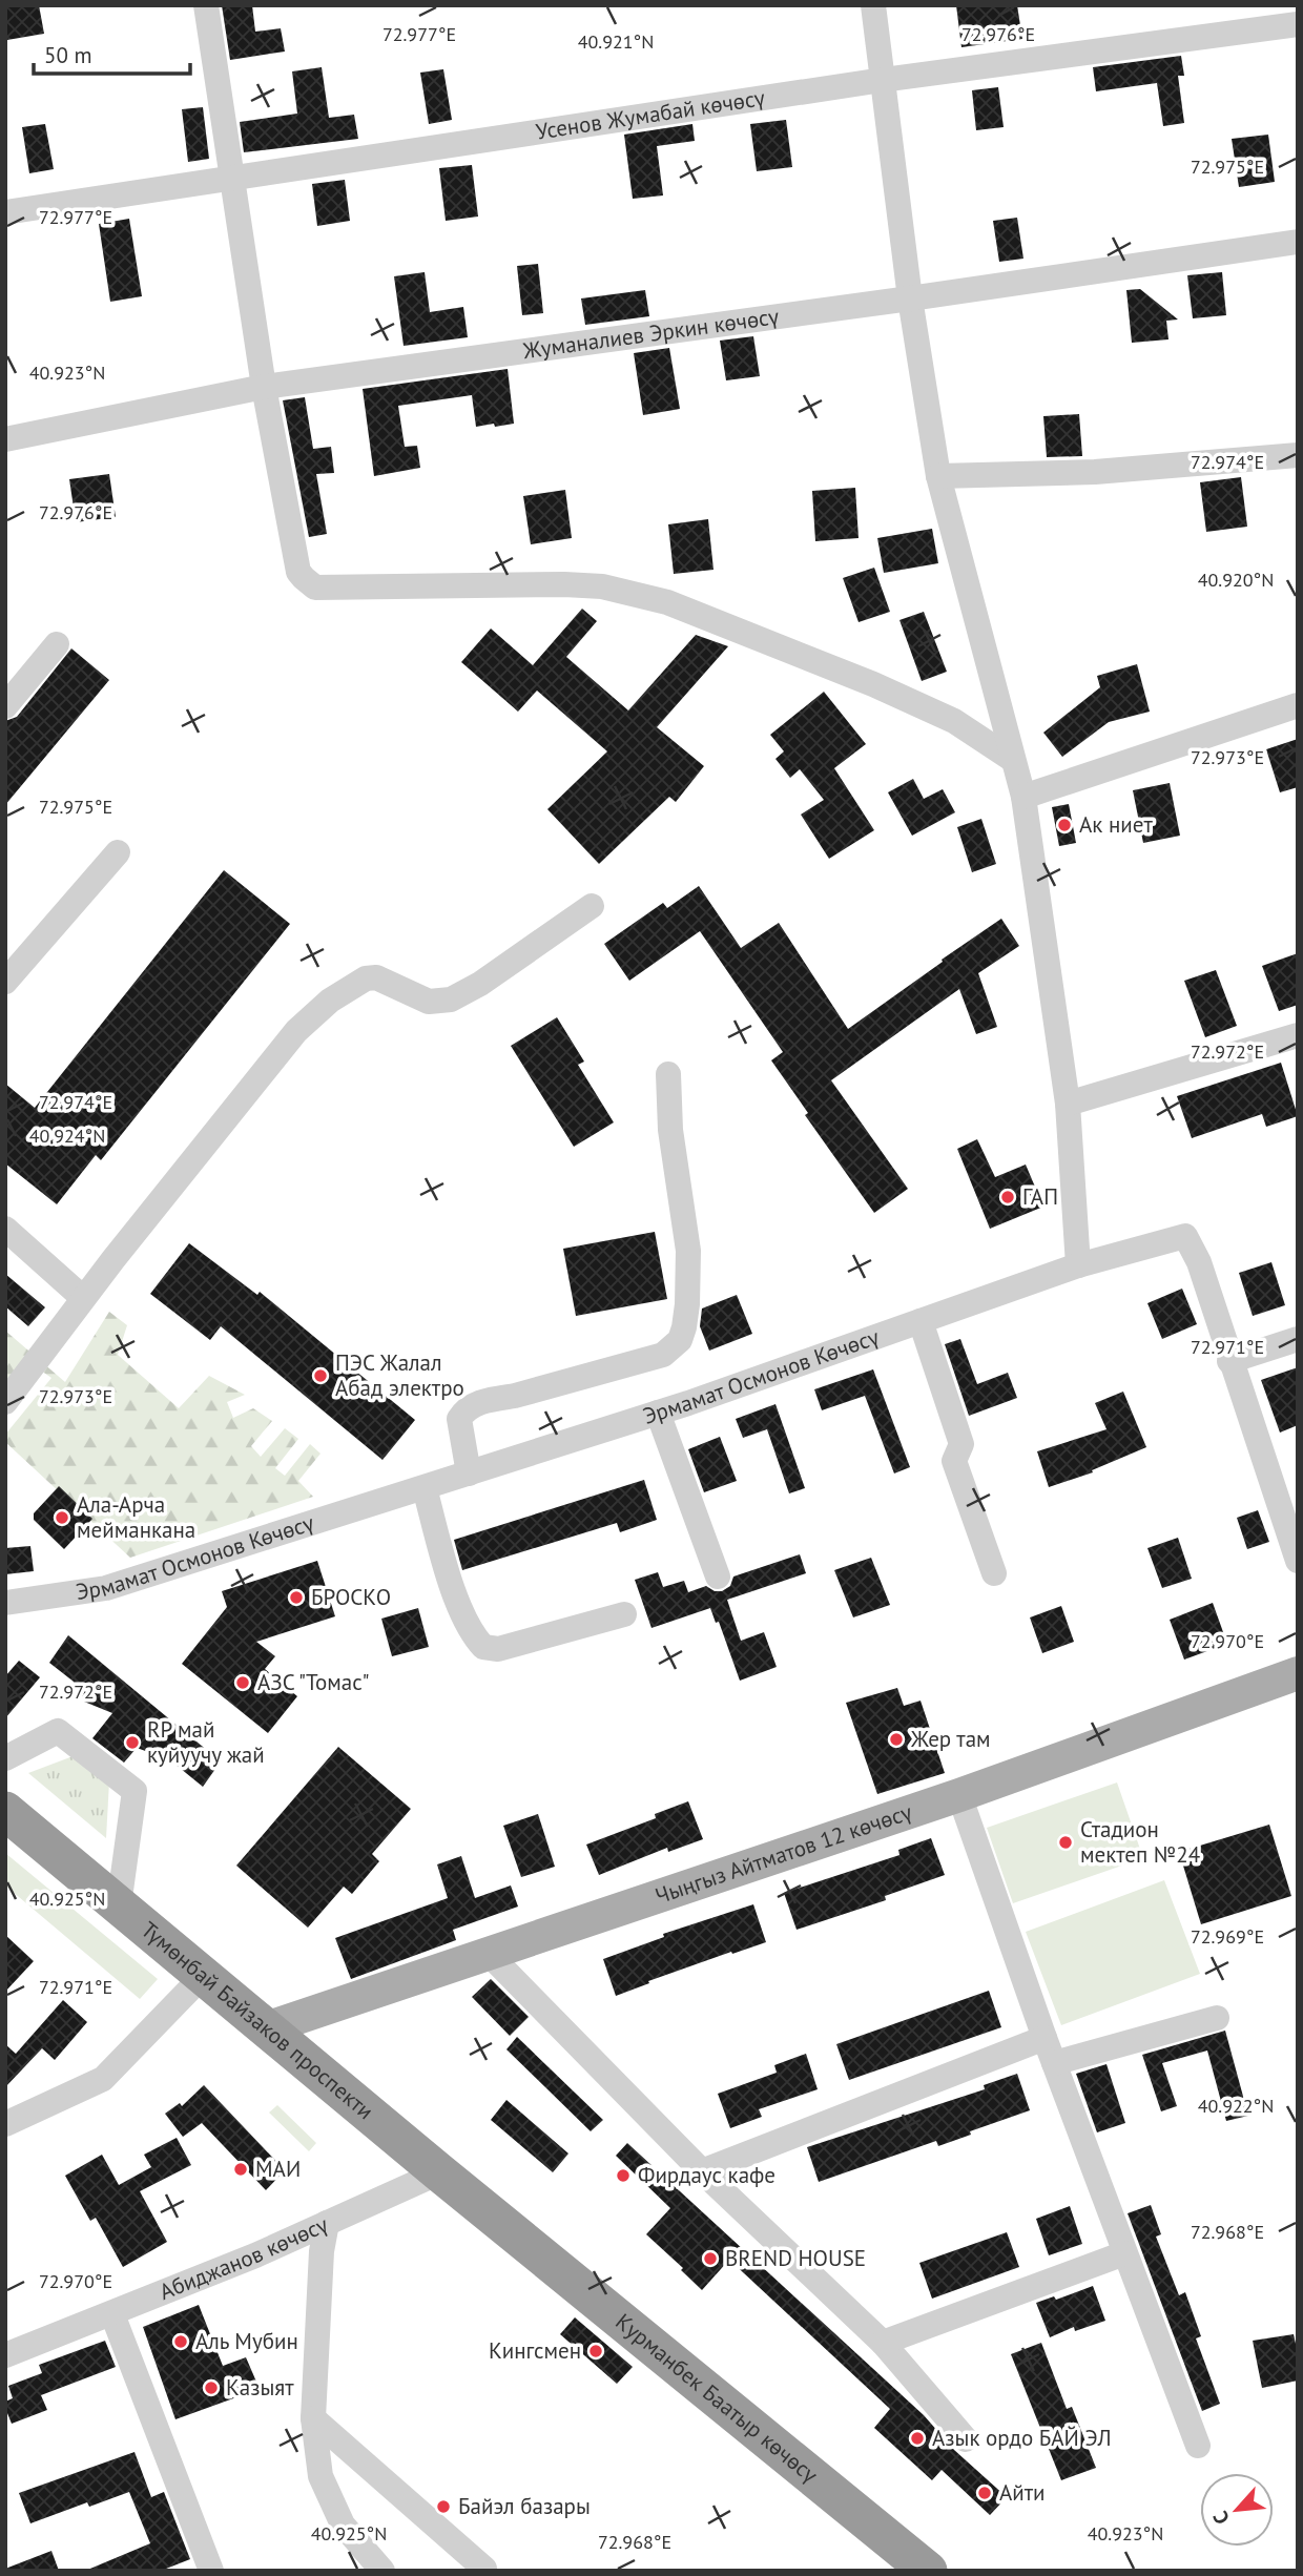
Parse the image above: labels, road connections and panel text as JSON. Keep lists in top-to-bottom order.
{
  "streets": {
    "highway": ["Түмөнбай Байзаков проспекти", "Курманбек Баатыр көчөсү"],
    "main road": ["Чыңгыз Айтматов 12 көчөсү"],
    "street": [
      "Усенов Жумабай көчөсү",
      "Жуманалиев Эркин көчөсү",
      "Эрмамат Осмонов Көчөсү",
      "Абиджанов көчөсү"
    ]
  },
  "crossings": [
    ["Чыңгыз Айтматов 12 көчөсү", "Түмөнбай Байзаков проспекти"],
    ["Түмөнбай Байзаков проспекти", "Абиджанов көчөсү"],
    ["Түмөнбай Байзаков проспекти", "Курманбек Баатыр көчөсү"],
    ["Абиджанов көчөсү", "Курманбек Баатыр көчөсү"]
  ],
  "places": [
    "Ак ниет",
    "ГАП",
    "ПЭС Жалал Абад электро",
    "Ала-Арча мейманкана",
    "БРОСКО",
    "АЗС \"Томас\"",
    "Жер там",
    "RP май куйуучу жай",
    "Стадион мектеп №24",
    "МАИ",
    "Фирдаус кафе",
    "BREND HOUSE",
    "Аль Мубин",
    "Кингсмен",
    "Казыят",
    "Азык ордо БАЙ ЭЛ",
    "Айти",
    "Байэл базары"
  ],
  "scale_bar": "50 m",
  "north": "bottom left",
  "coordinates": [
    "72.977°E",
    "72.976°E",
    "40.921°N",
    "72.975°E",
    "40.923°N",
    "72.974°E",
    "40.920°N",
    "72.973°E",
    "72.972°E",
    "40.924°N",
    "72.971°E",
    "72.970°E",
    "40.925°N",
    "72.969°E",
    "40.922°N",
    "72.968°E"
  ]
}
